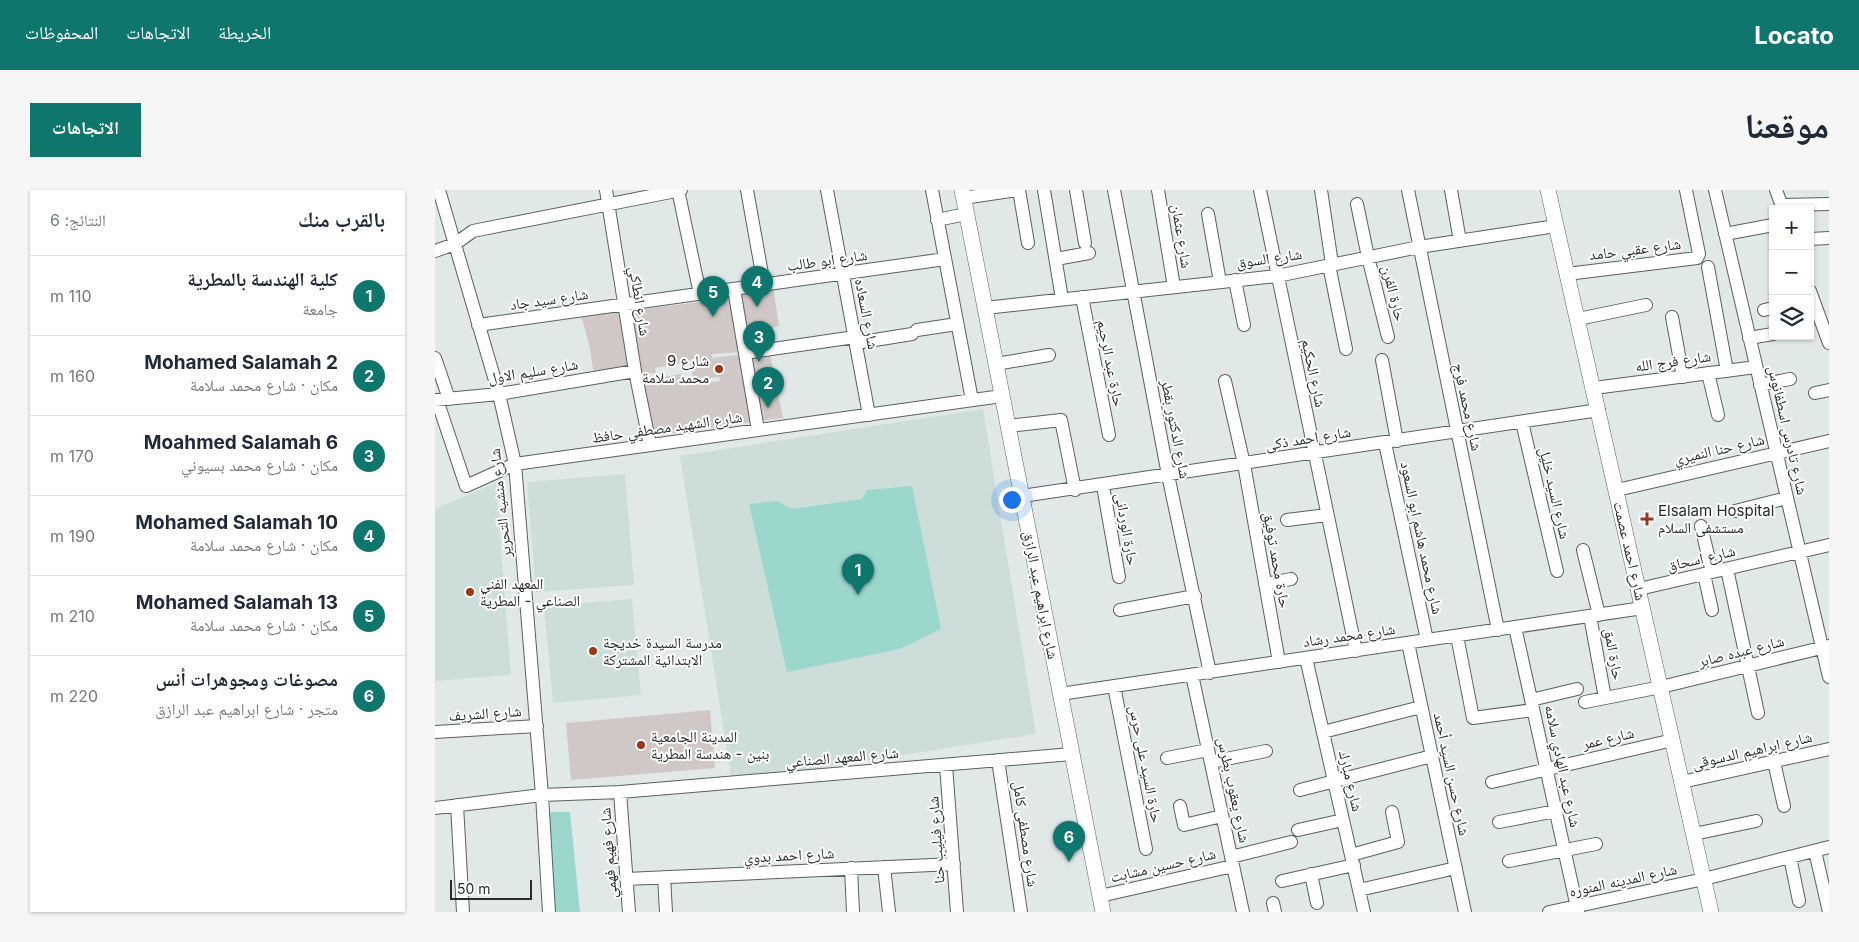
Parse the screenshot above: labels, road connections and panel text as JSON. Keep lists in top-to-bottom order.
{
  "streets": {
    "main road": ["شارع احمد عصمت", "شارع ابراهيم عبد الرازق"],
    "street": [
      "شارع عثمان",
      "شارع عقبي حامد",
      "شارع السوق",
      "شارع ابو طالب",
      "حارة الفرن",
      "شارع سيد جاد",
      "شارع انطاكي",
      "شارع السعاده",
      "شارع فرج الله",
      "حارة عبد الرحيم",
      "شارع سليم الاول",
      "شارع الحكيم",
      "شارع محمد فرج",
      "شارع الشهيد مصطفي حافظ",
      "شارع الدكتور بقطر",
      "شارع تادرس اسطفانوس",
      "شارع احمد ذكى",
      "شارع حنا النميري",
      "شارع السيد خليل",
      "شارع منشيه التحرير",
      "حارة الوردانى",
      "شارع محمد هاشم ابو السعود",
      "شارع اسحاق",
      "حارة محمد توفيق",
      "شارع محمد رشاد",
      "شارع عبده صابر",
      "حارة المق",
      "شارع الشريف",
      "شارع عمر",
      "شارع ابراهيم الدسوقى",
      "شارع المعهد الصناعي",
      "حارة السيد على حرس",
      "شارع عبد الهادي سلامه",
      "شارع حسن السيد أحمد",
      "شارع مبارك",
      "شارع يعقوب بطرس",
      "شارع مصطفى كامل",
      "شارع فيليب حنا",
      "شارع فهيم فهمي",
      "شارع احمد بدوي",
      "شارع حسين مشابت",
      "شارع المدينه المنوره"
    ]
  },
  "crossings": [
    ["شارع عثمان", "شارع السوق"],
    ["شارع عقبي حامد", "شارع احمد عصمت"],
    ["شارع السوق", "حارة الفرن"],
    ["شارع السوق", "حارة عبد الرحيم"],
    ["شارع السوق", "شارع الحكيم"],
    ["شارع السوق", "شارع محمد فرج"],
    ["شارع السوق", "شارع الدكتور بقطر"],
    ["شارع السوق", "شارع احمد عصمت"],
    ["شارع السوق", "شارع ابراهيم عبد الرازق"],
    ["شارع ابو طالب", "شارع سيد جاد"],
    ["شارع ابو طالب", "شارع انطاكي"],
    ["شارع ابو طالب", "شارع السعاده"],
    ["شارع سيد جاد", "شارع انطاكي"],
    ["شارع سيد جاد", "شارع منشيه التحرير"],
    ["شارع انطاكي", "شارع سليم الاول"],
    ["شارع انطاكي", "شارع الشهيد مصطفي حافظ"],
    ["شارع السعاده", "شارع الشهيد مصطفي حافظ"],
    ["شارع فرج الله", "شارع تادرس اسطفانوس"],
    ["شارع فرج الله", "شارع احمد عصمت"],
    ["شارع سليم الاول", "شارع الشهيد مصطفي حافظ"],
    ["شارع سليم الاول", "شارع منشيه التحرير"],
    ["شارع الحكيم", "شارع احمد ذكى"],
    ["شارع الحكيم", "شارع محمد رشاد"],
    ["شارع محمد فرج", "شارع احمد ذكى"],
    ["شارع محمد فرج", "شارع محمد رشاد"],
    ["شارع الشهيد مصطفي حافظ", "شارع منشيه التحرير"],
    ["شارع الشهيد مصطفي حافظ", "شارع ابراهيم عبد الرازق"],
    ["شارع الدكتور بقطر", "شارع احمد ذكى"],
    ["شارع الدكتور بقطر", "شارع محمد رشاد"],
    ["شارع تادرس اسطفانوس", "شارع حنا النميري"],
    ["شارع تادرس اسطفانوس", "شارع اسحاق"],
    ["شارع تادرس اسطفانوس", "شارع عبده صابر"],
    ["شارع احمد ذكى", "شارع السيد خليل"],
    ["شارع احمد ذكى", "حارة الوردانى"],
    ["شارع احمد ذكى", "شارع محمد هاشم ابو السعود"],
    ["شارع احمد ذكى", "شارع احمد عصمت"],
    ["شارع احمد ذكى", "حارة محمد توفيق"],
    ["شارع احمد ذكى", "شارع ابراهيم عبد الرازق"],
    ["شارع حنا النميري", "شارع احمد عصمت"],
    ["شارع منشيه التحرير", "شارع الشريف"],
    ["شارع منشيه التحرير", "شارع المعهد الصناعي"],
    ["شارع محمد هاشم ابو السعود", "شارع محمد رشاد"],
    ["شارع احمد عصمت", "شارع اسحاق"],
    ["شارع احمد عصمت", "شارع محمد رشاد"],
    ["شارع احمد عصمت", "شارع عبده صابر"],
    ["شارع احمد عصمت", "شارع عمر"],
    ["شارع احمد عصمت", "شارع ابراهيم الدسوقى"],
    ["شارع احمد عصمت", "شارع المدينه المنوره"],
    ["حارة محمد توفيق", "شارع محمد رشاد"],
    ["شارع ابراهيم عبد الرازق", "شارع محمد رشاد"],
    ["شارع ابراهيم عبد الرازق", "شارع المعهد الصناعي"],
    ["شارع ابراهيم عبد الرازق", "شارع حسين مشابت"],
    ["شارع محمد رشاد", "حارة المق"],
    ["شارع محمد رشاد", "حارة السيد على حرس"],
    ["شارع محمد رشاد", "شارع عبد الهادي سلامه"],
    ["شارع محمد رشاد", "شارع حسن السيد أحمد"],
    ["شارع محمد رشاد", "شارع مبارك"],
    ["شارع محمد رشاد", "شارع يعقوب بطرس"],
    ["شارع عبده صابر", "حارة المق"],
    ["شارع عمر", "شارع عبد الهادي سلامه"],
    ["شارع المعهد الصناعي", "شارع مصطفى كامل"],
    ["شارع المعهد الصناعي", "شارع فيليب حنا"],
    ["شارع المعهد الصناعي", "شارع فهيم فهمي"],
    ["شارع عبد الهادي سلامه", "شارع المدينه المنوره"],
    ["شارع يعقوب بطرس", "شارع حسين مشابت"],
    ["شارع فيليب حنا", "شارع احمد بدوي"],
    ["شارع فهيم فهمي", "شارع احمد بدوي"]
  ],
  "places": {
    "other": [
      "9 شارع محمد سلامة",
      "المعهد الفني الصناعي - المطرية",
      "مدرسة السيدة خديجة الابتدائية المشتركة",
      "المدينة الجامعية بنين - هندسة المطرية"
    ],
    "health": ["Elsalam Hospital مستشفى السلام"]
  },
  "scale_bar": "50 m",
  "page": {
    "header": "Locato",
    "nav": ["الخريطة", "الاتجاهات", "المحفوظات"],
    "title": "موقعنا",
    "buttons": "الاتجاهات",
    "heading": ["بالقرب منك", "النتائج: 6"],
    "map_buttons": ["+", "−"],
    "list": [
      {
        "mark": "1",
        "name": "كلية الهندسة بالمطرية",
        "note": "جامعة",
        "value": "110 m"
      },
      {
        "mark": "2",
        "name": "2 Mohamed Salamah",
        "note": "مكان · شارع محمد سلامة",
        "value": "160 m"
      },
      {
        "mark": "3",
        "name": "6 Moahmed Salamah",
        "note": "مكان · شارع محمد بسيوني",
        "value": "170 m"
      },
      {
        "mark": "4",
        "name": "10 Mohamed Salamah",
        "note": "مكان · شارع محمد سلامة",
        "value": "190 m"
      },
      {
        "mark": "5",
        "name": "13 Mohamed Salamah",
        "note": "مكان · شارع محمد سلامة",
        "value": "210 m"
      },
      {
        "mark": "6",
        "name": "مصوغات ومجوهرات أنس",
        "note": "متجر · شارع ابراهيم عبد الرازق",
        "value": "220 m"
      }
    ],
    "pins": [
      "4",
      "5",
      "3",
      "2",
      "1",
      "6"
    ],
    "scale": "50 m"
  }
}
